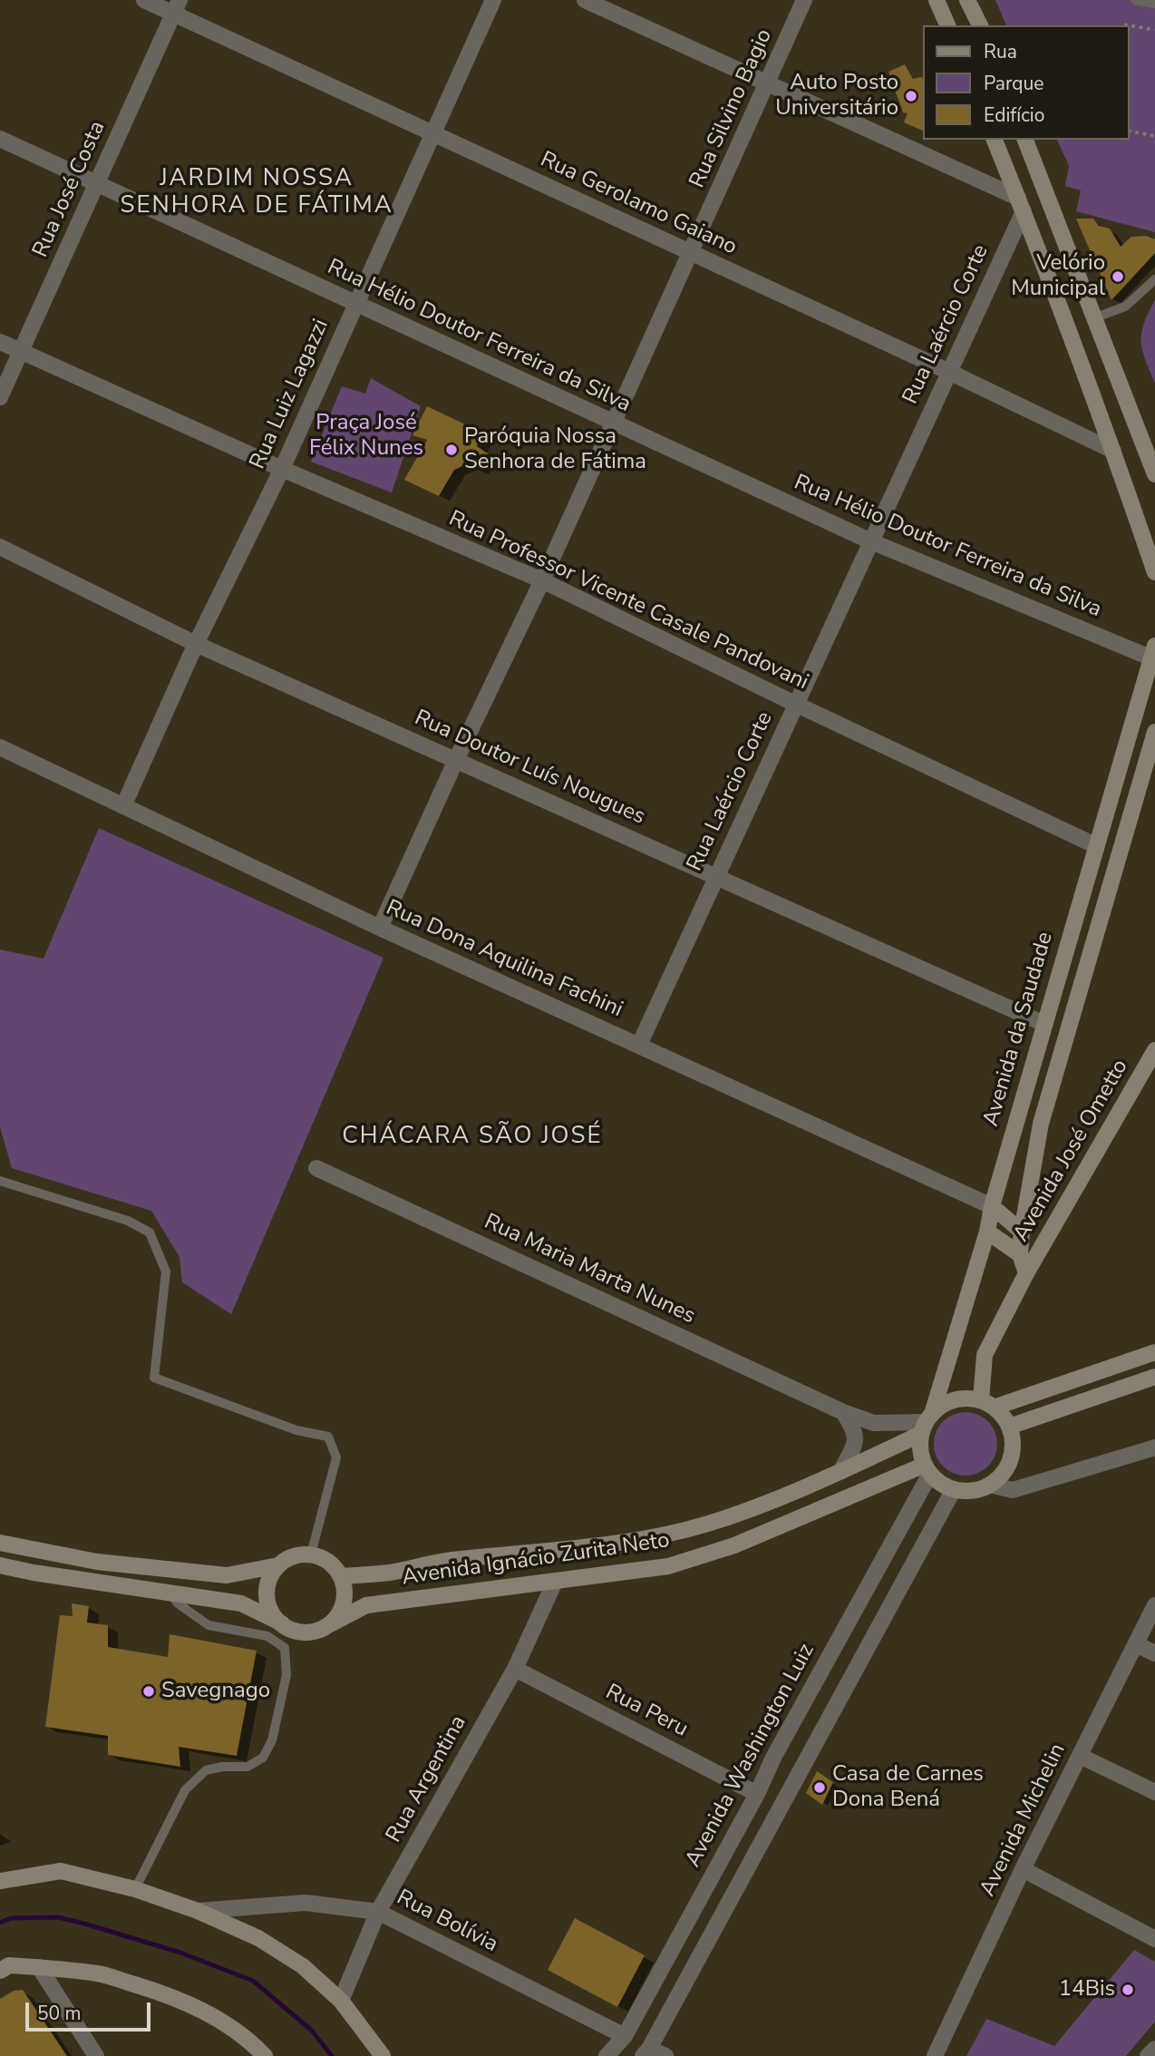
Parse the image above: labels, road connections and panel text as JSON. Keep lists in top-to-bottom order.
{
  "streets": {
    "main road": ["Avenida da Saudade", "Avenida José Ometto", "Avenida Ignácio Zurita Neto"],
    "street": [
      "Rua Silvino Bagio",
      "Rua José Costa",
      "Rua Gerolamo Gaiano",
      "Rua Laércio Corte",
      "Rua Hélio Doutor Ferreira da Silva",
      "Rua Luiz Lagazzi",
      "Rua Professor Vicente Casale Pandovani",
      "Rua Doutor Luís Nougues",
      "Rua Dona Aquilina Fachini",
      "Rua Maria Marta Nunes",
      "Rua Peru",
      "Avenida Washington Luiz",
      "Rua Argentina",
      "Avenida Michelin",
      "Rua Bolívia"
    ]
  },
  "crossings": [
    ["Rua Silvino Bagio", "Rua Gerolamo Gaiano"],
    ["Rua Silvino Bagio", "Rua Hélio Doutor Ferreira da Silva"],
    ["Rua Silvino Bagio", "Rua Professor Vicente Casale Pandovani"],
    ["Rua Silvino Bagio", "Rua Doutor Luís Nougues"],
    ["Rua Silvino Bagio", "Rua Dona Aquilina Fachini"],
    ["Rua José Costa", "Rua Gerolamo Gaiano"],
    ["Rua José Costa", "Rua Hélio Doutor Ferreira da Silva"],
    ["Rua José Costa", "Rua Professor Vicente Casale Pandovani"],
    ["Rua Gerolamo Gaiano", "Rua Laércio Corte"],
    ["Rua Gerolamo Gaiano", "Rua Luiz Lagazzi"],
    ["Rua Laércio Corte", "Rua Hélio Doutor Ferreira da Silva"],
    ["Rua Laércio Corte", "Rua Professor Vicente Casale Pandovani"],
    ["Rua Laércio Corte", "Rua Doutor Luís Nougues"],
    ["Rua Laércio Corte", "Rua Dona Aquilina Fachini"],
    ["Rua Hélio Doutor Ferreira da Silva", "Rua Luiz Lagazzi"],
    ["Rua Hélio Doutor Ferreira da Silva", "Avenida da Saudade"],
    ["Rua Luiz Lagazzi", "Rua Professor Vicente Casale Pandovani"],
    ["Rua Luiz Lagazzi", "Rua Doutor Luís Nougues"],
    ["Rua Luiz Lagazzi", "Rua Dona Aquilina Fachini"],
    ["Rua Professor Vicente Casale Pandovani", "Avenida da Saudade"],
    ["Rua Doutor Luís Nougues", "Avenida da Saudade"],
    ["Rua Dona Aquilina Fachini", "Avenida da Saudade"],
    ["Avenida da Saudade", "Rua Maria Marta Nunes"],
    ["Avenida da Saudade", "Avenida Ignácio Zurita Neto"],
    ["Avenida da Saudade", "Avenida Washington Luiz"],
    ["Rua Maria Marta Nunes", "Avenida Ignácio Zurita Neto"],
    ["Rua Maria Marta Nunes", "Avenida Washington Luiz"],
    ["Avenida Ignácio Zurita Neto", "Avenida Washington Luiz"],
    ["Avenida Ignácio Zurita Neto", "Rua Argentina"],
    ["Rua Peru", "Avenida Washington Luiz"],
    ["Rua Peru", "Rua Argentina"],
    ["Avenida Washington Luiz", "Rua Bolívia"],
    ["Rua Argentina", "Rua Bolívia"]
  ],
  "districts": ["JARDIM NOSSA SENHORA DE FÁTIMA", "CHÁCARA SÃO JOSÉ"],
  "parks": ["Praça José Félix Nunes"],
  "places": [
    "Auto Posto Universitário",
    "Velório Municipal",
    "Paróquia Nossa Senhora de Fátima",
    "Savegnago",
    "Casa de Carnes Dona Bená",
    "14Bis"
  ],
  "legend": ["Rua", "Parque", "Edifício"],
  "scale_bar": "50 m"
}
